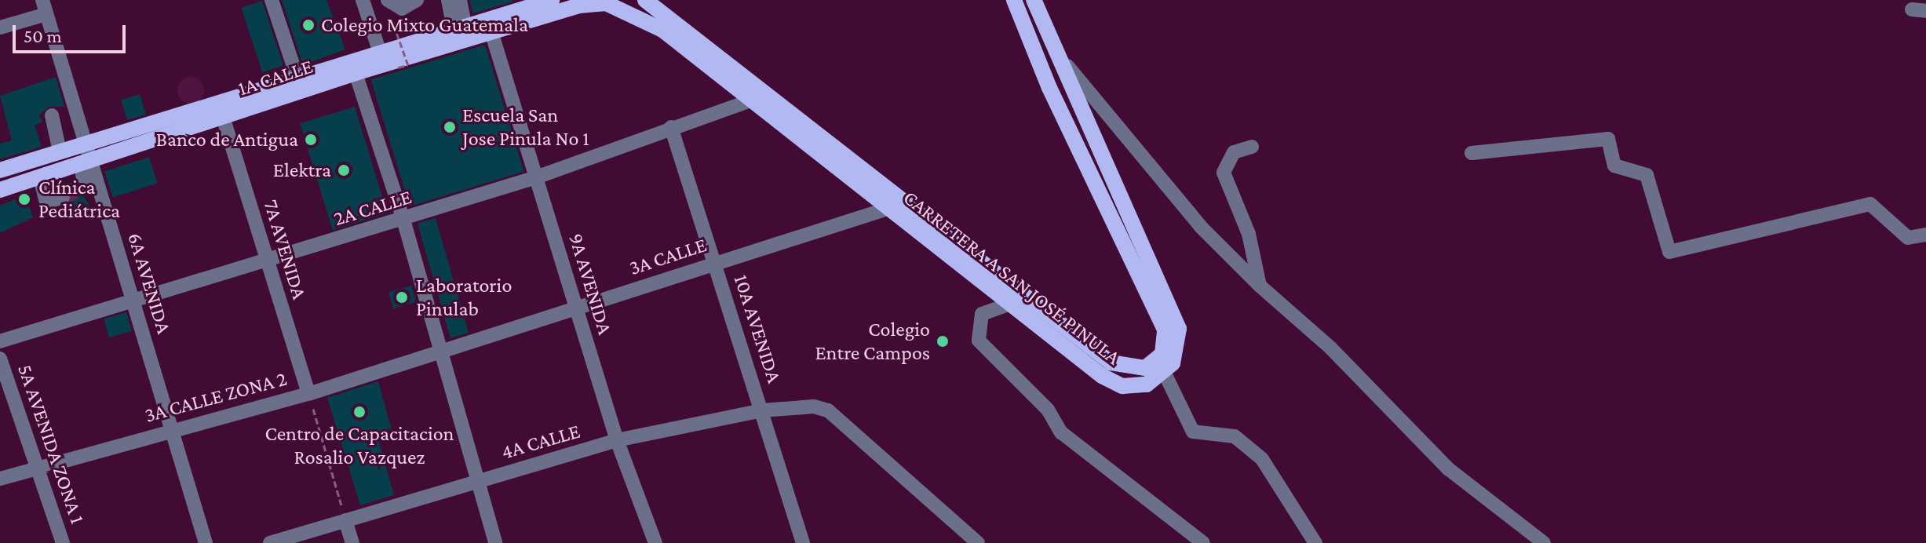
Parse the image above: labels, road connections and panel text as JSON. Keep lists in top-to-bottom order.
{
  "streets": {
    "main road": ["1A CALLE", "CARRETERA A SAN JOSÉ PINULA"],
    "street": [
      "2A CALLE",
      "7A AVENIDA",
      "3A CALLE",
      "6A AVENIDA",
      "9A AVENIDA",
      "10A AVENIDA",
      "3A CALLE ZONA 2",
      "4A CALLE",
      "5A AVENIDA ZONA 1"
    ]
  },
  "crossings": [
    ["1A CALLE", "7A AVENIDA"],
    ["1A CALLE", "CARRETERA A SAN JOSÉ PINULA"],
    ["1A CALLE", "6A AVENIDA"],
    ["1A CALLE", "9A AVENIDA"],
    ["2A CALLE", "7A AVENIDA"],
    ["2A CALLE", "CARRETERA A SAN JOSÉ PINULA"],
    ["2A CALLE", "6A AVENIDA"],
    ["2A CALLE", "9A AVENIDA"],
    ["2A CALLE", "10A AVENIDA"],
    ["7A AVENIDA", "3A CALLE ZONA 2"],
    ["3A CALLE", "CARRETERA A SAN JOSÉ PINULA"],
    ["3A CALLE", "9A AVENIDA"],
    ["3A CALLE", "10A AVENIDA"],
    ["3A CALLE", "3A CALLE ZONA 2"],
    ["6A AVENIDA", "3A CALLE ZONA 2"],
    ["9A AVENIDA", "4A CALLE"],
    ["10A AVENIDA", "4A CALLE"],
    ["3A CALLE ZONA 2", "5A AVENIDA ZONA 1"]
  ],
  "places": [
    "Colegio Mixto Guatemala",
    "Escuela San Jose Pinula No 1",
    "Banco de Antigua",
    "Elektra",
    "Clínica Pediátrica",
    "Laboratorio Pinulab",
    "Colegio Entre Campos",
    "Centro de Capacitacion Rosalio Vazquez"
  ],
  "scale_bar": "50 m"
}
